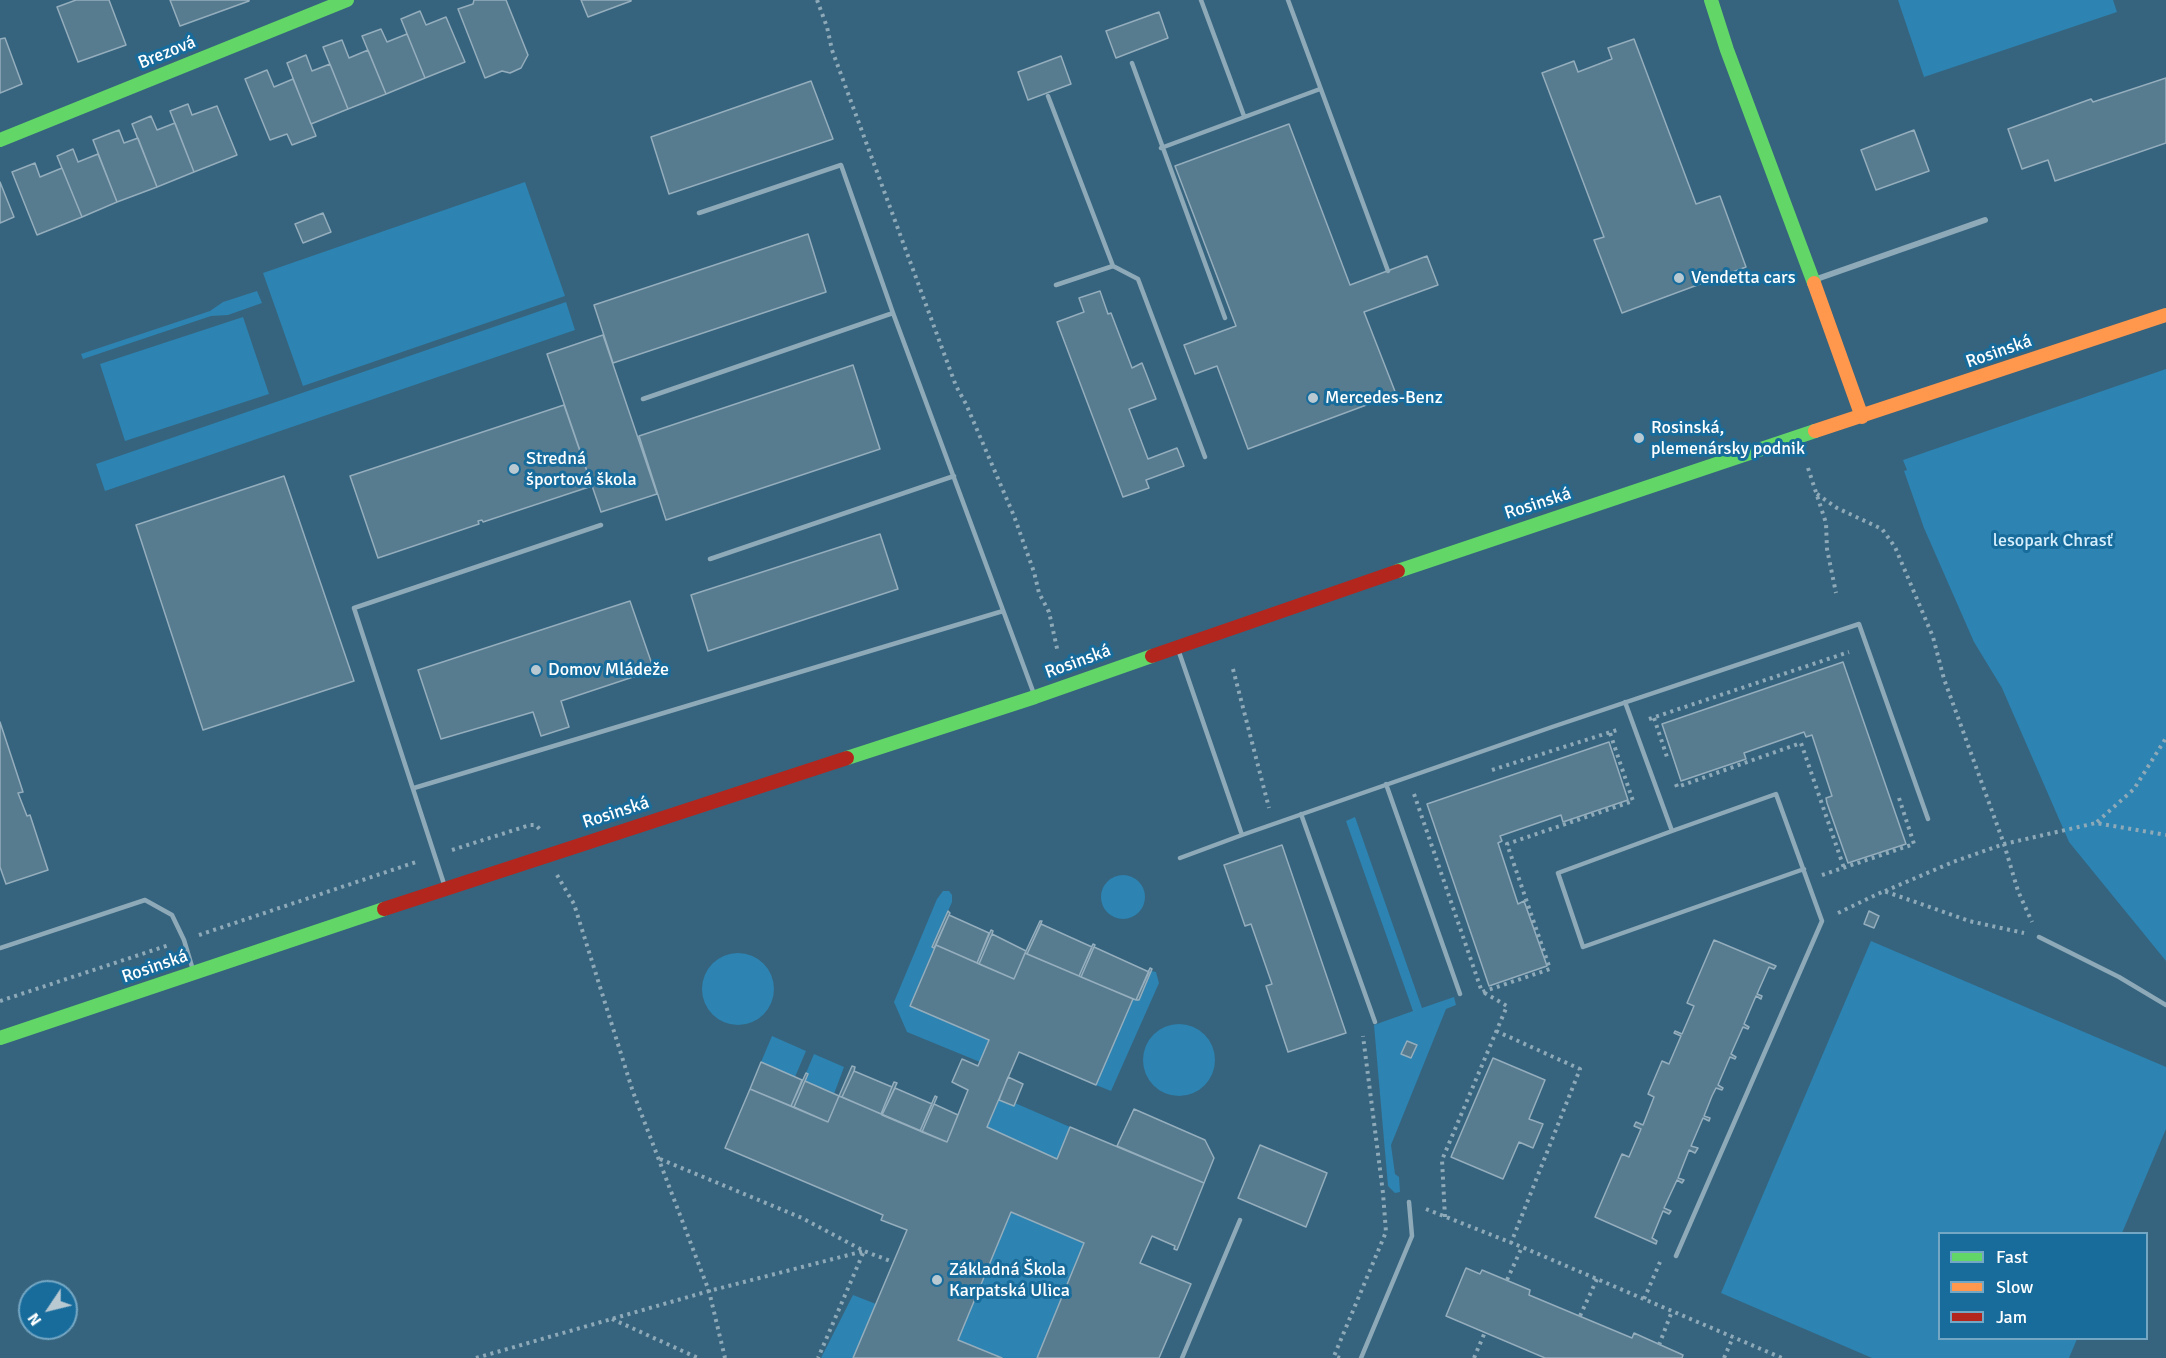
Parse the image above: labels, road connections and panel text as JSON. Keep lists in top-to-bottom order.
{
  "streets": {
    "street": ["Brezová", "Rosinská"]
  },
  "parks": ["lesopark Chrasť"],
  "places": [
    "Vendetta cars",
    "Mercedes-Benz",
    "Rosinská, plemenársky podnik",
    "Stredná športová škola",
    "Domov Mládeže",
    "Základná Škola Karpatská Ulica"
  ],
  "legend": ["Fast", "Slow", "Jam"],
  "north": "bottom left"
}
